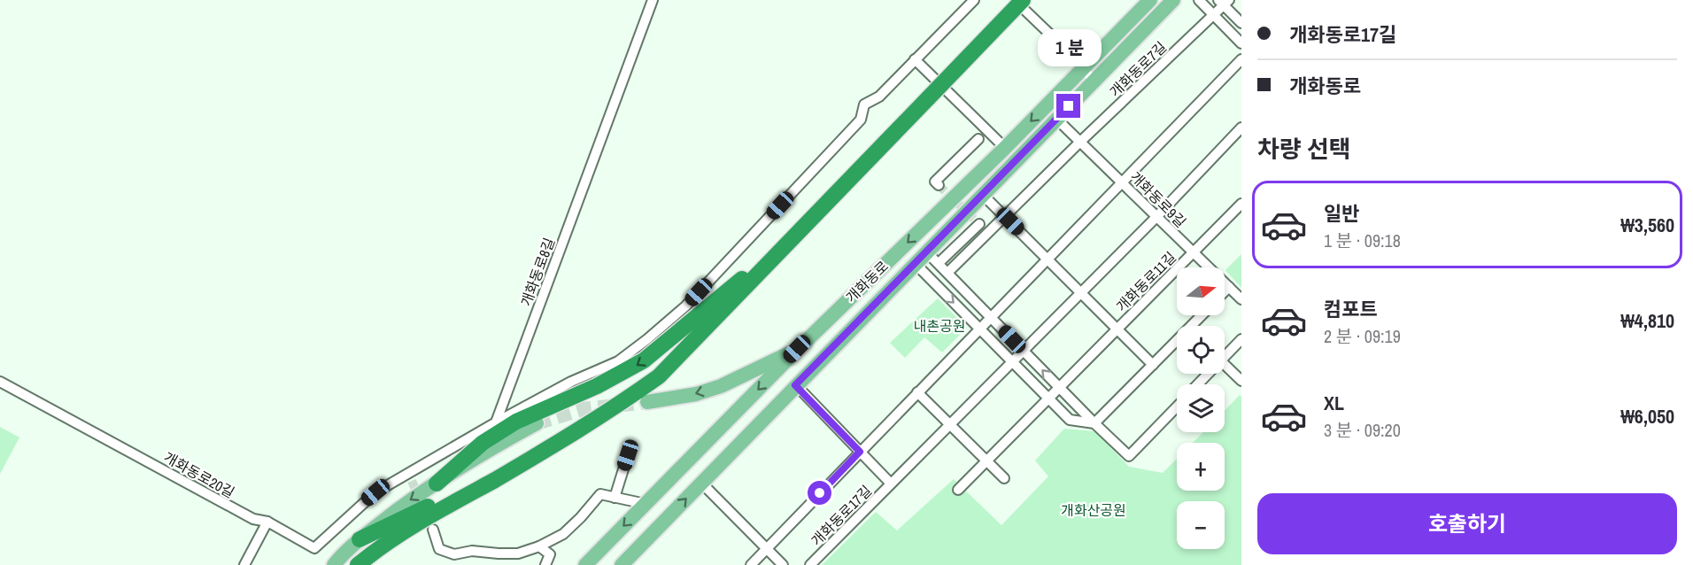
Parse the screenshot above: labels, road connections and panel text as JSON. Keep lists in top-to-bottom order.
{
  "streets": {
    "main road": ["개화동로"],
    "street": [
      "개화동로7길",
      "개화동로9길",
      "개화동로8길",
      "개화동로11길",
      "개화동로20길",
      "개화동로17길"
    ]
  },
  "crossings": [
    ["개화동로7길", "개화동로9길"],
    ["개화동로9길", "개화동로"],
    ["개화동로9길", "개화동로11길"],
    ["개화동로8길", "개화동로20길"],
    ["개화동로", "개화동로11길"],
    ["개화동로11길", "개화동로17길"]
  ],
  "parks": ["내촌공원", "개화산공원"],
  "north": "right",
  "page": {
    "banner": ["개화동로17길", "개화동로"],
    "bubble": "1 분",
    "heading": "차량 선택",
    "list": [
      {
        "name": "일반",
        "note": "1 분 · 09:18",
        "value": "₩3,560"
      },
      {
        "name": "컴포트",
        "note": "2 분 · 09:19",
        "value": "₩4,810"
      },
      {
        "name": "XL",
        "note": "3 분 · 09:20",
        "value": "₩6,050"
      }
    ],
    "map_buttons": ["+", "−"],
    "buttons": "호출하기"
  }
}
